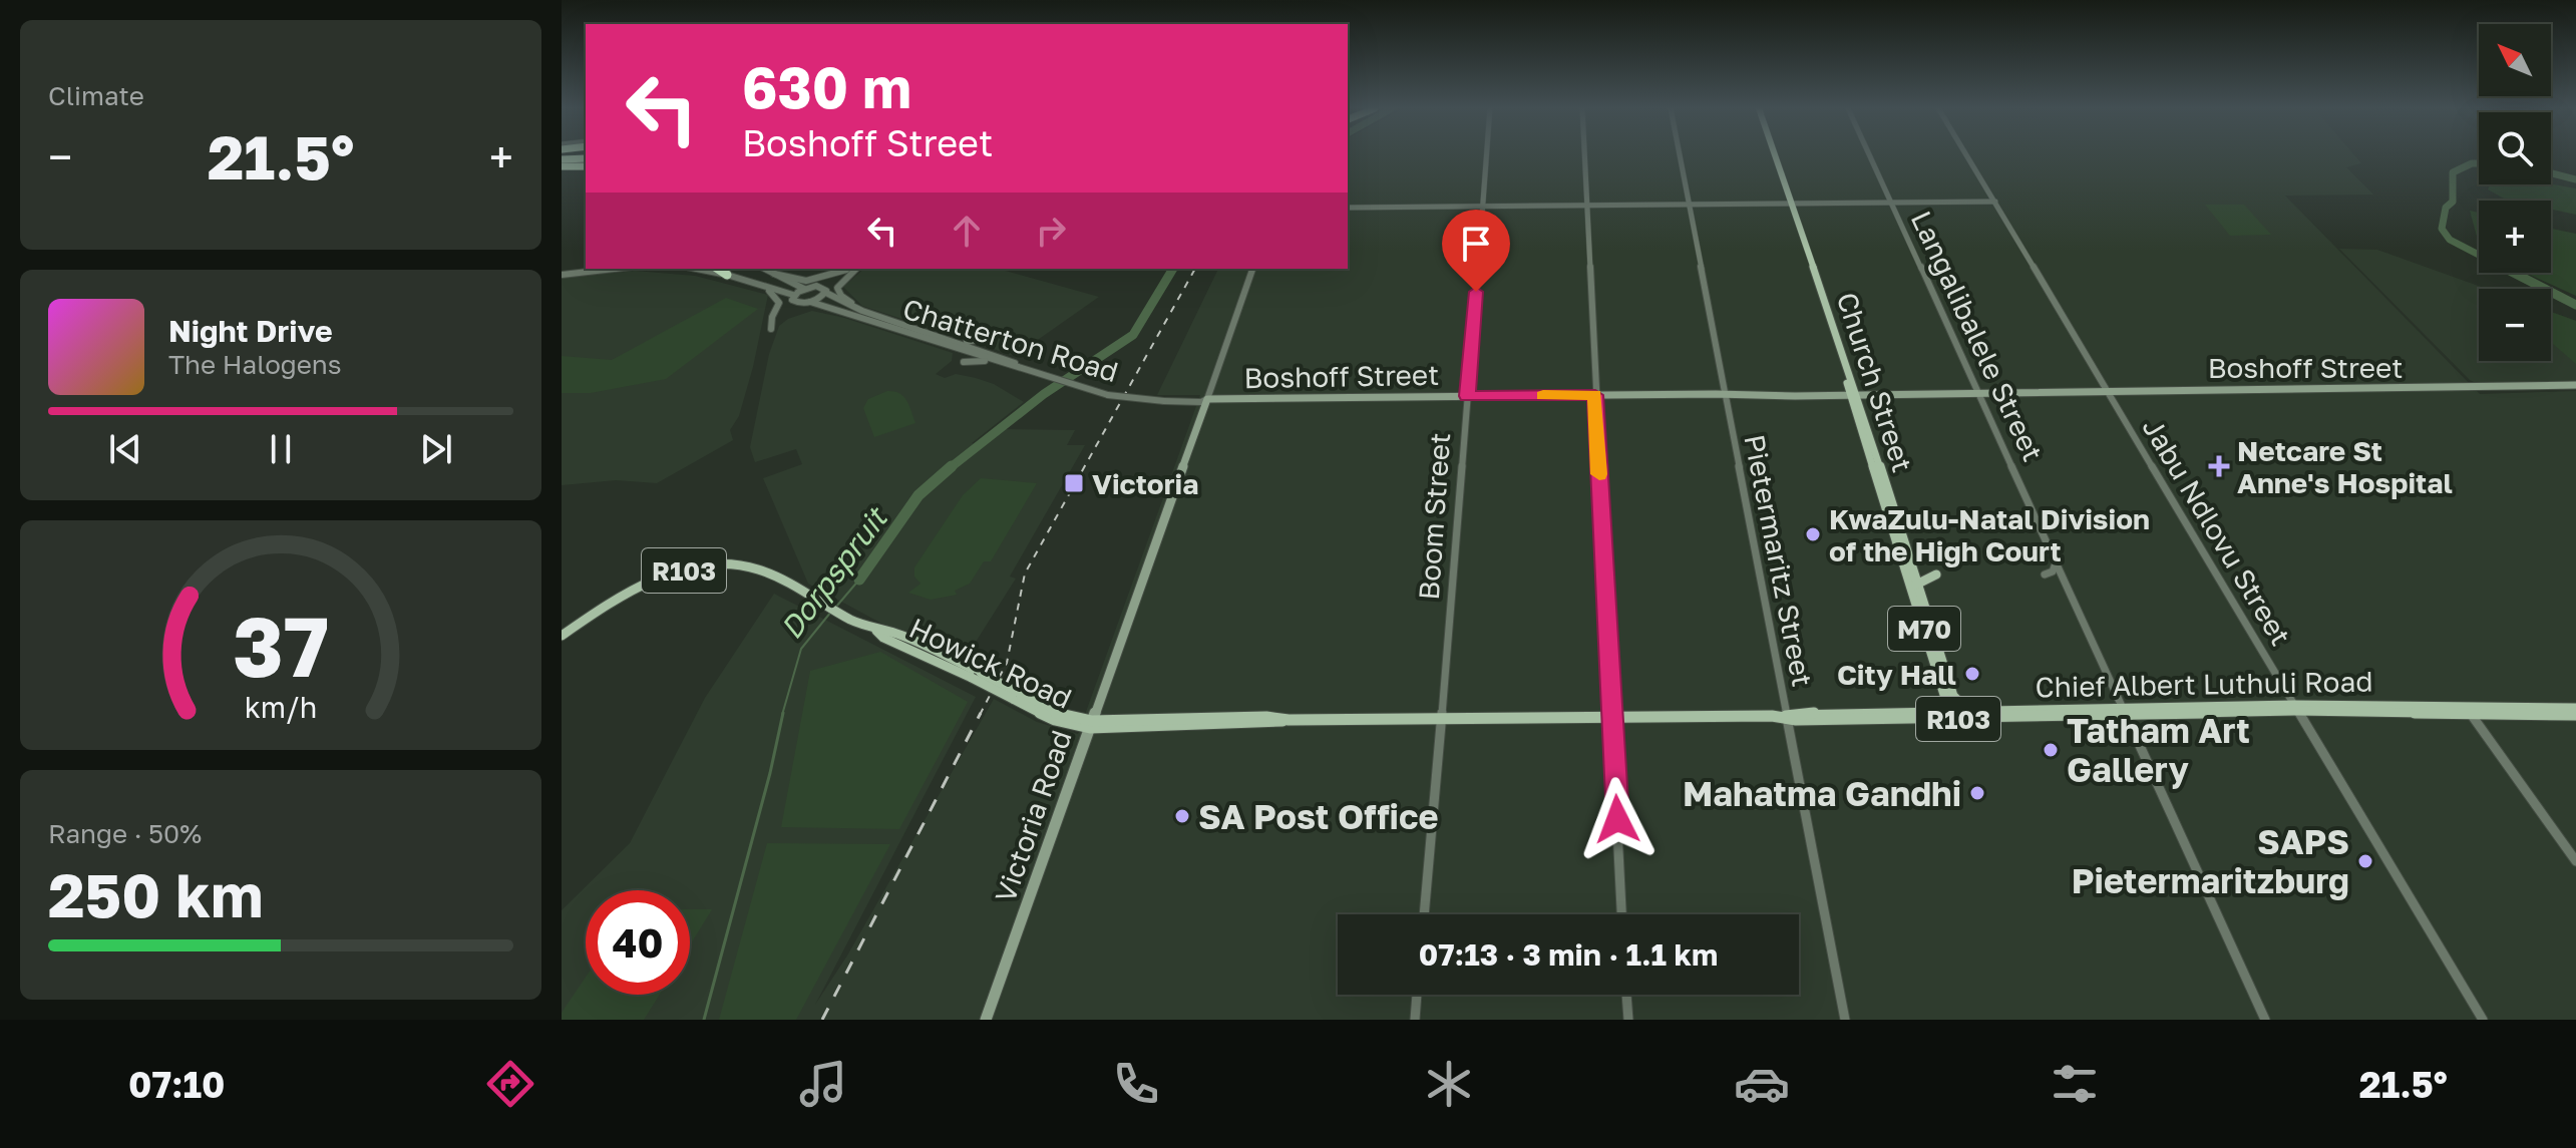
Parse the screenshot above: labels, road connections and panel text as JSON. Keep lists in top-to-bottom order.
{
  "streets": {
    "main road": [
      "Boshoff Street",
      "Church Street",
      "R103",
      "M70",
      "Howick Road",
      "Chief Albert Luthuli Road",
      "Victoria Road"
    ],
    "street": [
      "Langalibalele Street",
      "Chatterton Road",
      "Boom Street",
      "Jabu Ndlovu Street",
      "Pietermaritz Street"
    ]
  },
  "crossings": [
    ["Langalibalele Street", "Boshoff Street"],
    ["Langalibalele Street", "Chief Albert Luthuli Road"],
    ["Chatterton Road", "Boshoff Street"],
    ["Chatterton Road", "Victoria Road"],
    ["Boshoff Street", "Church Street"],
    ["Boshoff Street", "Boom Street"],
    ["Boshoff Street", "Jabu Ndlovu Street"],
    ["Boshoff Street", "Pietermaritz Street"],
    ["Boshoff Street", "Victoria Road"],
    ["Church Street", "Chief Albert Luthuli Road"],
    ["Boom Street", "Chief Albert Luthuli Road"],
    ["Jabu Ndlovu Street", "Chief Albert Luthuli Road"],
    ["Pietermaritz Street", "Chief Albert Luthuli Road"],
    ["Howick Road", "Chief Albert Luthuli Road"],
    ["Howick Road", "Victoria Road"],
    ["Chief Albert Luthuli Road", "Victoria Road"]
  ],
  "water": ["Dorpspruit"],
  "places": {
    "health": ["Netcare St Anne's Hospital"],
    "transit": ["Victoria"],
    "other": [
      "KwaZulu-Natal Division of the High Court",
      "City Hall",
      "Tatham Art Gallery",
      "Mahatma Gandhi",
      "SA Post Office",
      "SAPS Pietermaritzburg"
    ]
  },
  "north": "top left",
  "page": {
    "tile": [
      "Climate",
      ["Range · 50%", "250 km"]
    ],
    "map_buttons": ["+", "−"],
    "turn": ["630 m", "Boshoff Street"],
    "heat": ["−", "21.5°", "+"],
    "song": ["Night Drive", "The Halogens"],
    "limit": "40",
    "trip": "07:13 · 3 min · 1.1 km",
    "tabs": ["07:10", "21.5°"],
    "gauge": ["37", "km/h"]
  }
}
